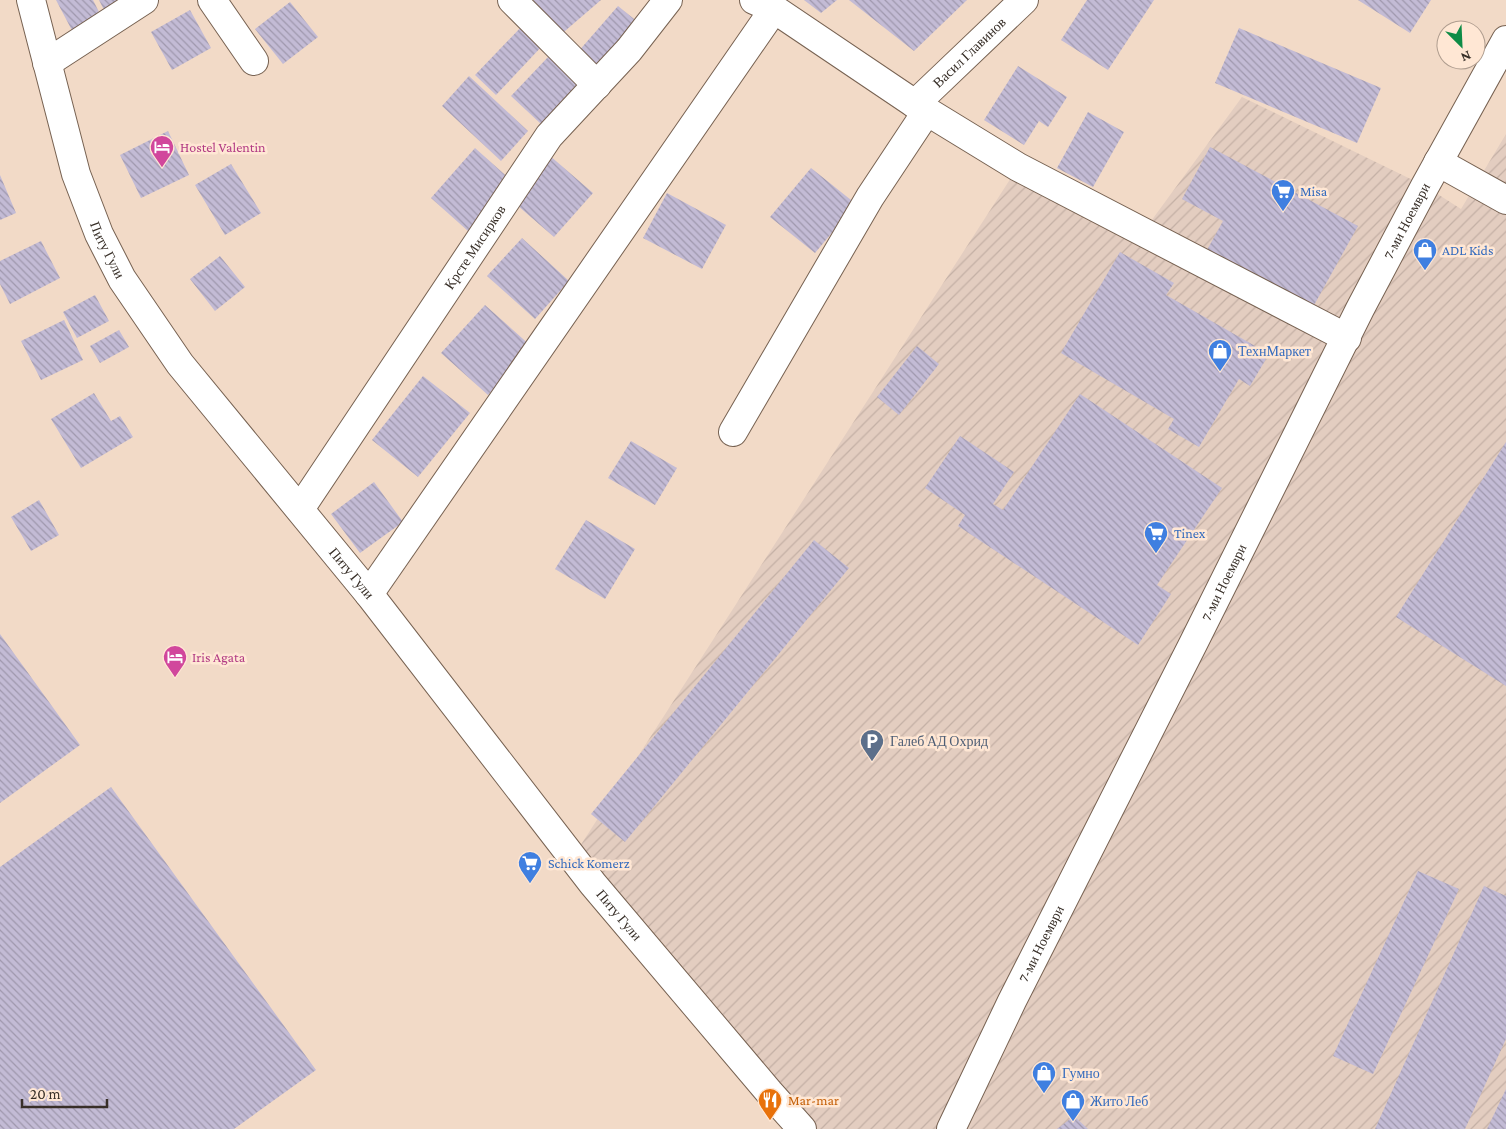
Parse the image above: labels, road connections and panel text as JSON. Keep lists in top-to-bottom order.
{
  "streets": {
    "street": [
      "Васил Главинов",
      "7-ми Ноември",
      "Крсте Мисирков",
      "Питу Гули"
    ]
  },
  "crossings": [
    ["Крсте Мисирков", "Питу Гули"]
  ],
  "places": {
    "hotel": ["Hostel Valentin", "Iris Agata"],
    "supermarket": ["Misa", "Tinex", "Schick Komerz"],
    "shop": [
      "ADL Kids",
      "ТехнМаркет",
      "Гумно",
      "Жито Леб"
    ],
    "parking": ["Галеб АД Охрид"],
    "restaurant": ["Mar-mar"]
  },
  "scale_bar": "20 m",
  "north": "bottom right"
}
